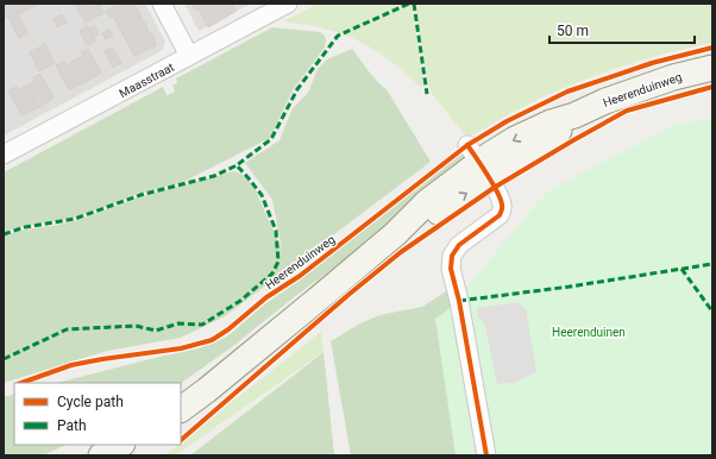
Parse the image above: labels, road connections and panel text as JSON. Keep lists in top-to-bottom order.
{
  "streets": {
    "main road": ["Heerenduinweg"],
    "street": ["Maasstraat"]
  },
  "parks": ["Heerenduinen"],
  "legend": ["Cycle path", "Path"],
  "scale_bar": "50 m"
}
